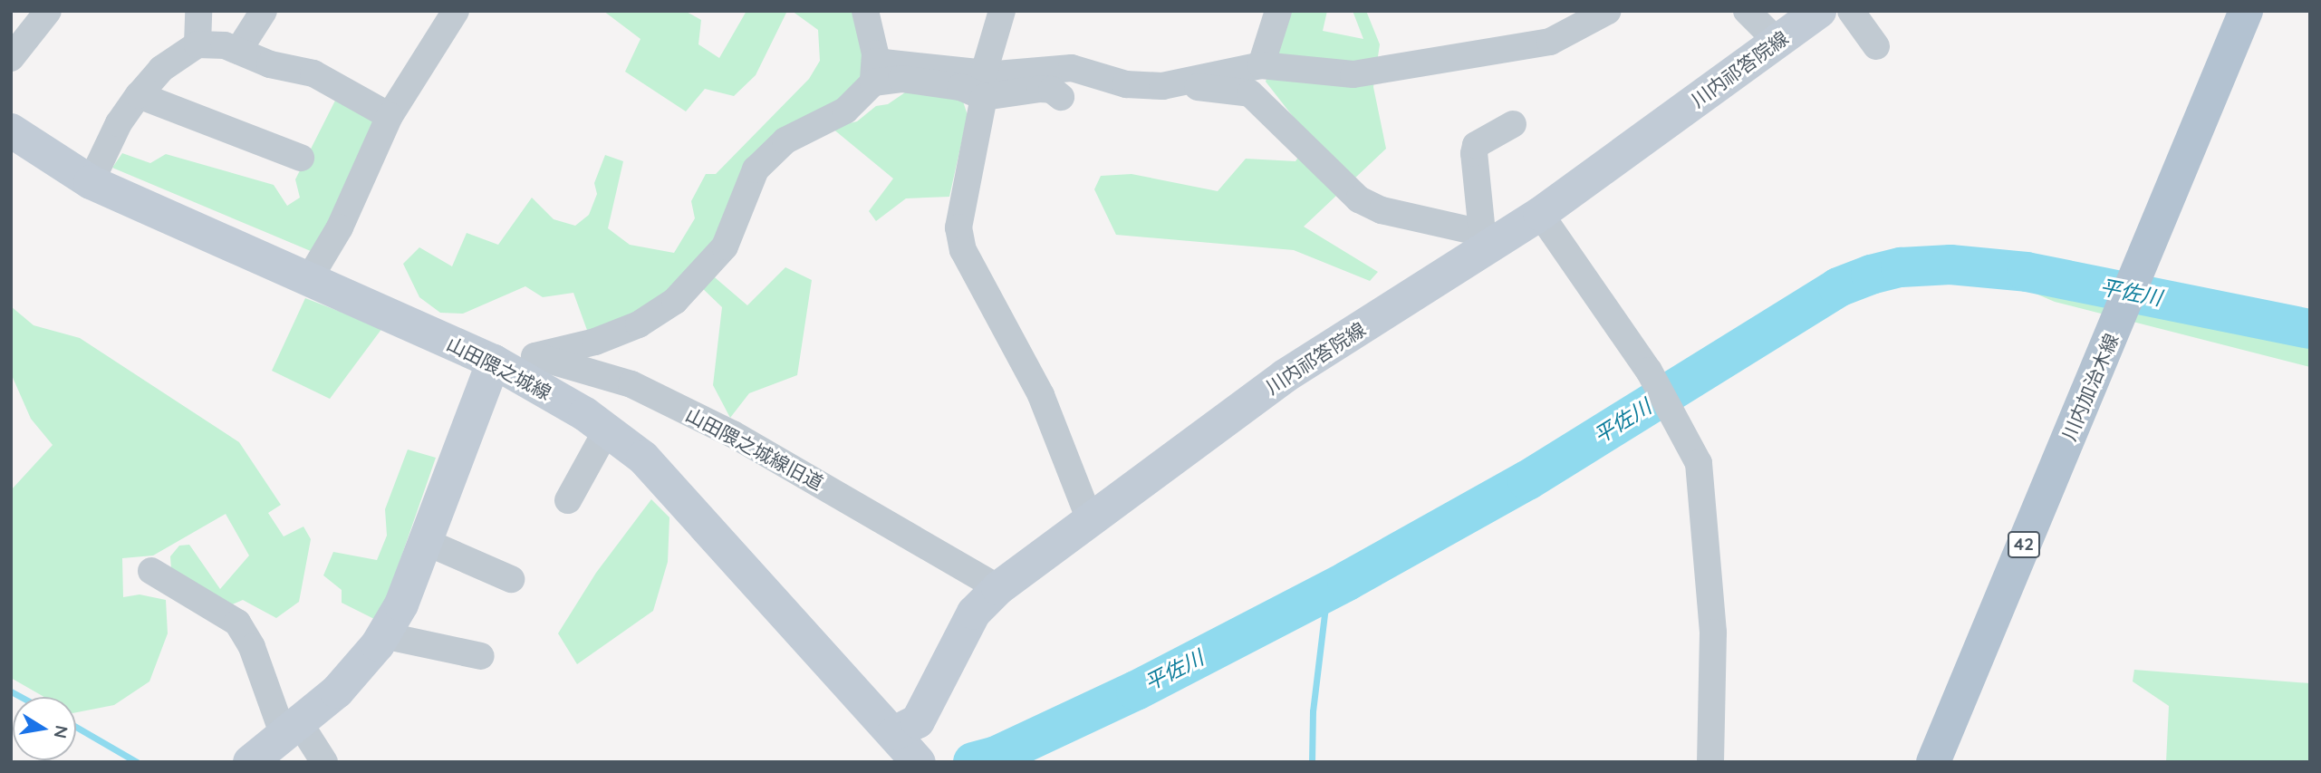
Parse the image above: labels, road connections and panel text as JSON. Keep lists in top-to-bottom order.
{
  "streets": {
    "main road": [
      "川内祁答院線",
      "山田隈之城線",
      "川内加治木線",
      "42"
    ],
    "street": ["山田隈之城線旧道"]
  },
  "crossings": [
    ["川内祁答院線", "山田隈之城線"],
    ["川内祁答院線", "山田隈之城線旧道"],
    ["山田隈之城線", "山田隈之城線旧道"]
  ],
  "water": ["平佐川"],
  "north": "right"
}
